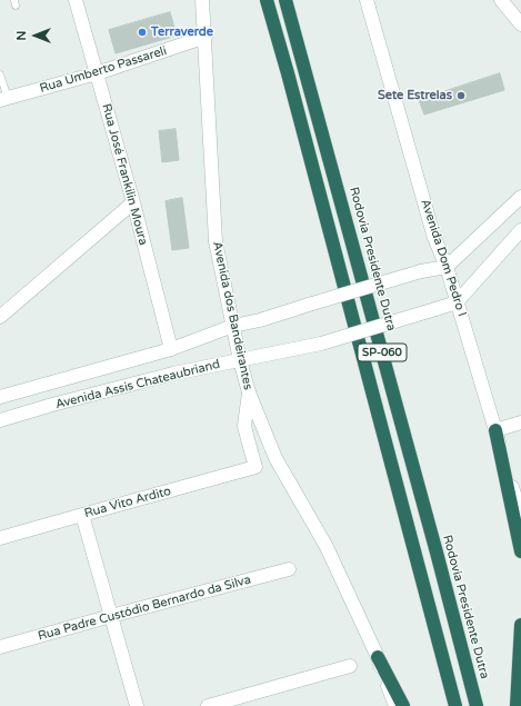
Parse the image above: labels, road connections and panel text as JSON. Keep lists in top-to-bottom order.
{
  "streets": {
    "highway": ["Rodovia Presidente Dutra", "SP-060"],
    "main road": [
      "Rua Umberto Passareli",
      "Rua José Frankilin Moura",
      "Avenida Dom Pedro I",
      "Avenida dos Bandeirantes",
      "Avenida Assis Chateaubriand",
      "Rua Vito Ardito",
      "Rua Padre Custódio Bernardo da Silva"
    ]
  },
  "crossings": [
    ["Rua Umberto Passareli", "Rua José Frankilin Moura"],
    ["Rua Umberto Passareli", "Avenida dos Bandeirantes"],
    ["Rua José Frankilin Moura", "Avenida Assis Chateaubriand"],
    ["Avenida Dom Pedro I", "Avenida Assis Chateaubriand"],
    ["Avenida dos Bandeirantes", "Avenida Assis Chateaubriand"],
    ["Avenida dos Bandeirantes", "Rua Vito Ardito"]
  ],
  "places": ["Terraverde", "Sete Estrelas"],
  "north": "left"
}
